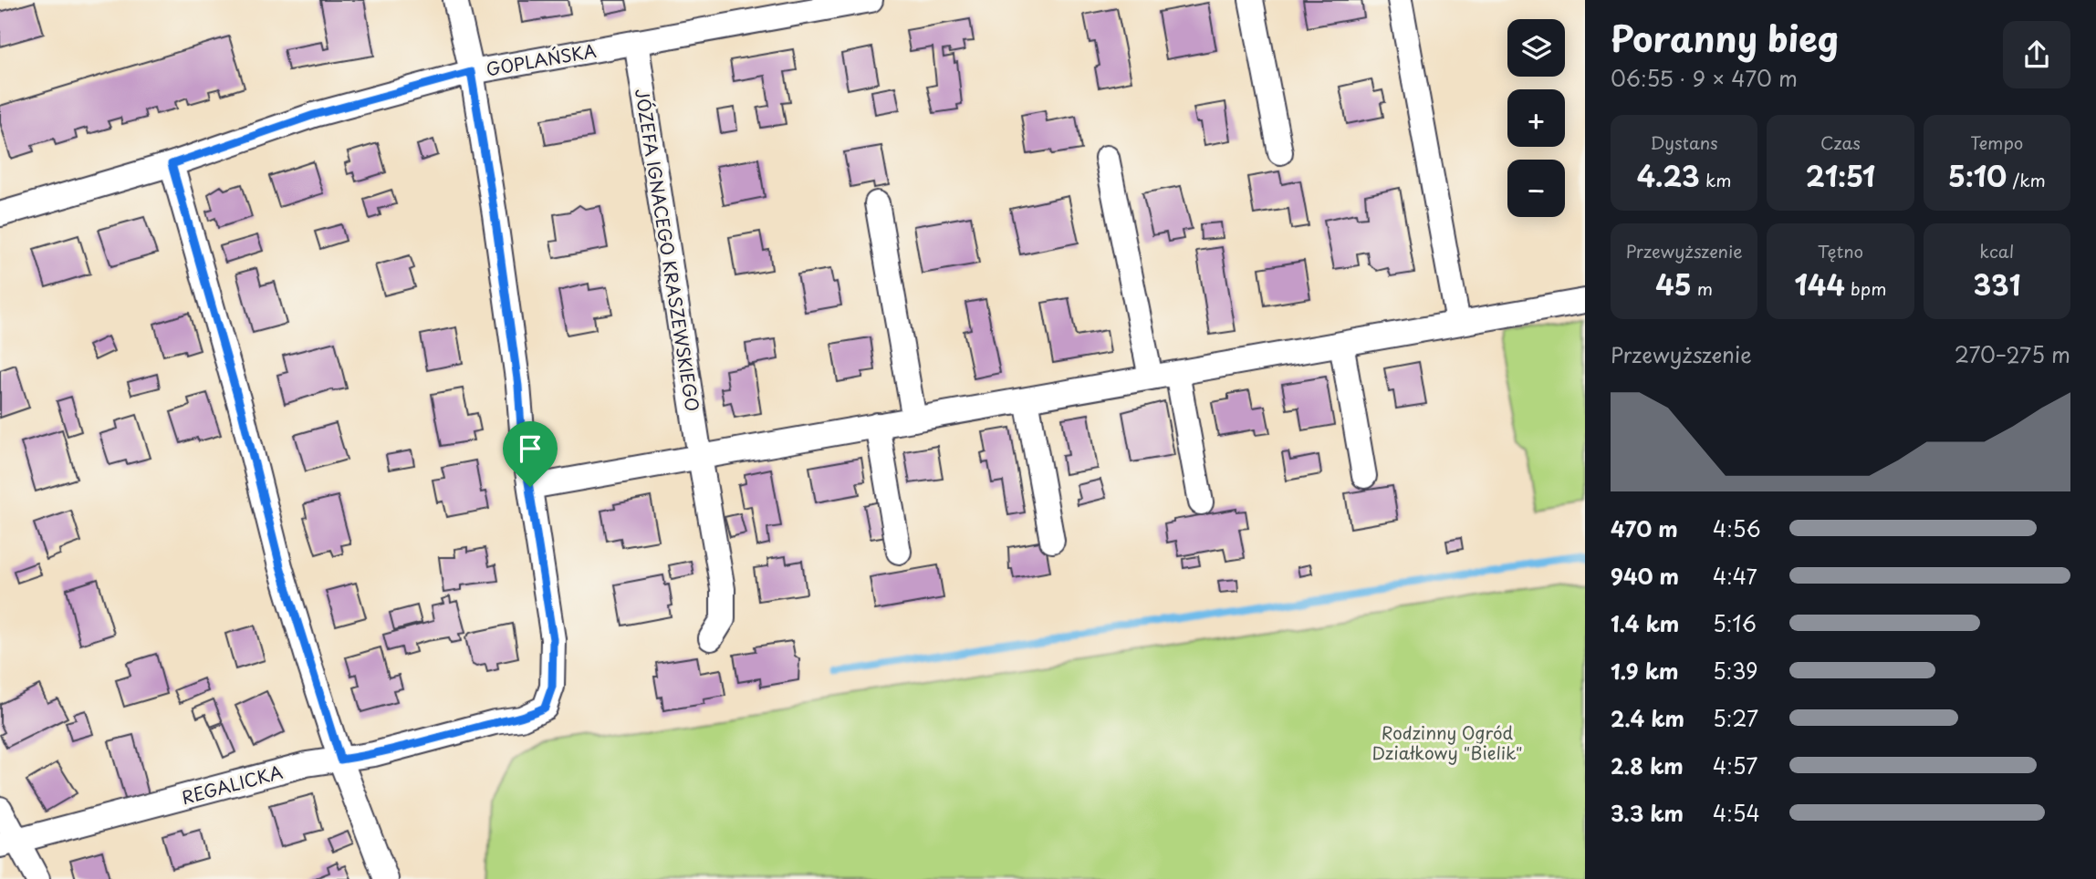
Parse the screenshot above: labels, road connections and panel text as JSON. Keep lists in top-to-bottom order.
{
  "streets": {
    "street": ["GOPLAŃSKA", "JÓZEFA IGNACEGO KRASZEWSKIEGO", "REGALICKA"]
  },
  "crossings": [
    ["GOPLAŃSKA", "JÓZEFA IGNACEGO KRASZEWSKIEGO"]
  ],
  "parks": ["Rodzinny Ogród Działkowy \"Bielik\""],
  "page": {
    "heading": ["Poranny bieg", "06:55 · 9 × 470 m"],
    "map_buttons": ["+", "−"],
    "stats": [
      ["Dystans", "4.23 km"],
      ["Czas", "21:51"],
      ["Tempo", "5:10 /km"],
      ["Przewyższenie", "45 m"],
      ["Tętno", "144 bpm"],
      ["kcal", "331"]
    ],
    "chart": ["Przewyższenie", "270–275 m"],
    "list": [
      {
        "name": "470 m",
        "note": "4:56"
      },
      {
        "name": "940 m",
        "note": "4:47"
      },
      {
        "name": "1.4 km",
        "note": "5:16"
      },
      {
        "name": "1.9 km",
        "note": "5:39"
      },
      {
        "name": "2.4 km",
        "note": "5:27"
      },
      {
        "name": "2.8 km",
        "note": "4:57"
      },
      {
        "name": "3.3 km",
        "note": "4:54"
      }
    ]
  }
}
